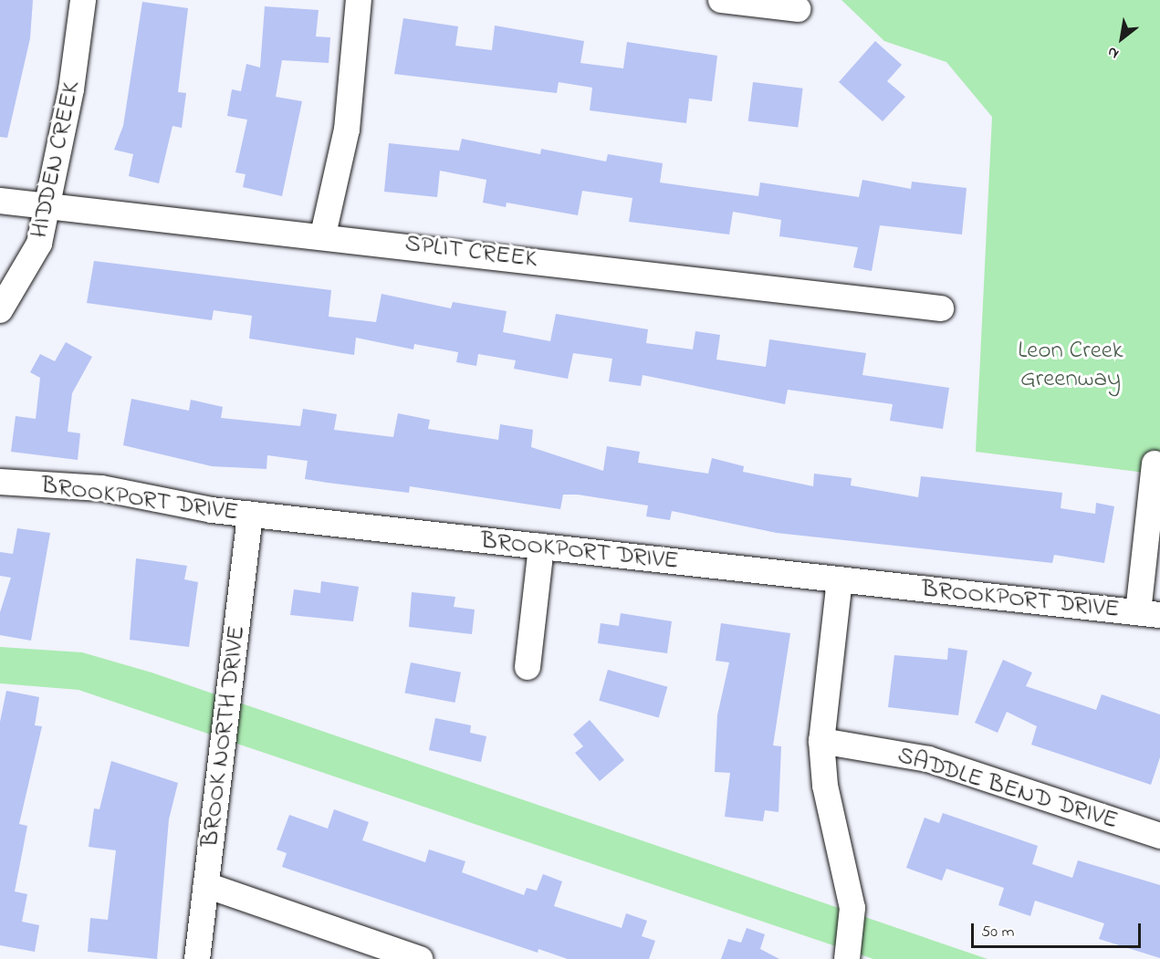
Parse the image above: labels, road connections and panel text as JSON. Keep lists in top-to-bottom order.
{
  "streets": {
    "street": [
      "HIDDEN CREEK",
      "SPLIT CREEK",
      "BROOKPORT DRIVE",
      "BROOK NORTH DRIVE",
      "SADDLE BEND DRIVE"
    ]
  },
  "crossings": [
    ["HIDDEN CREEK", "SPLIT CREEK"],
    ["BROOKPORT DRIVE", "BROOK NORTH DRIVE"]
  ],
  "parks": ["Leon Creek Greenway"],
  "scale_bar": "50 m",
  "north": "bottom left"
}
